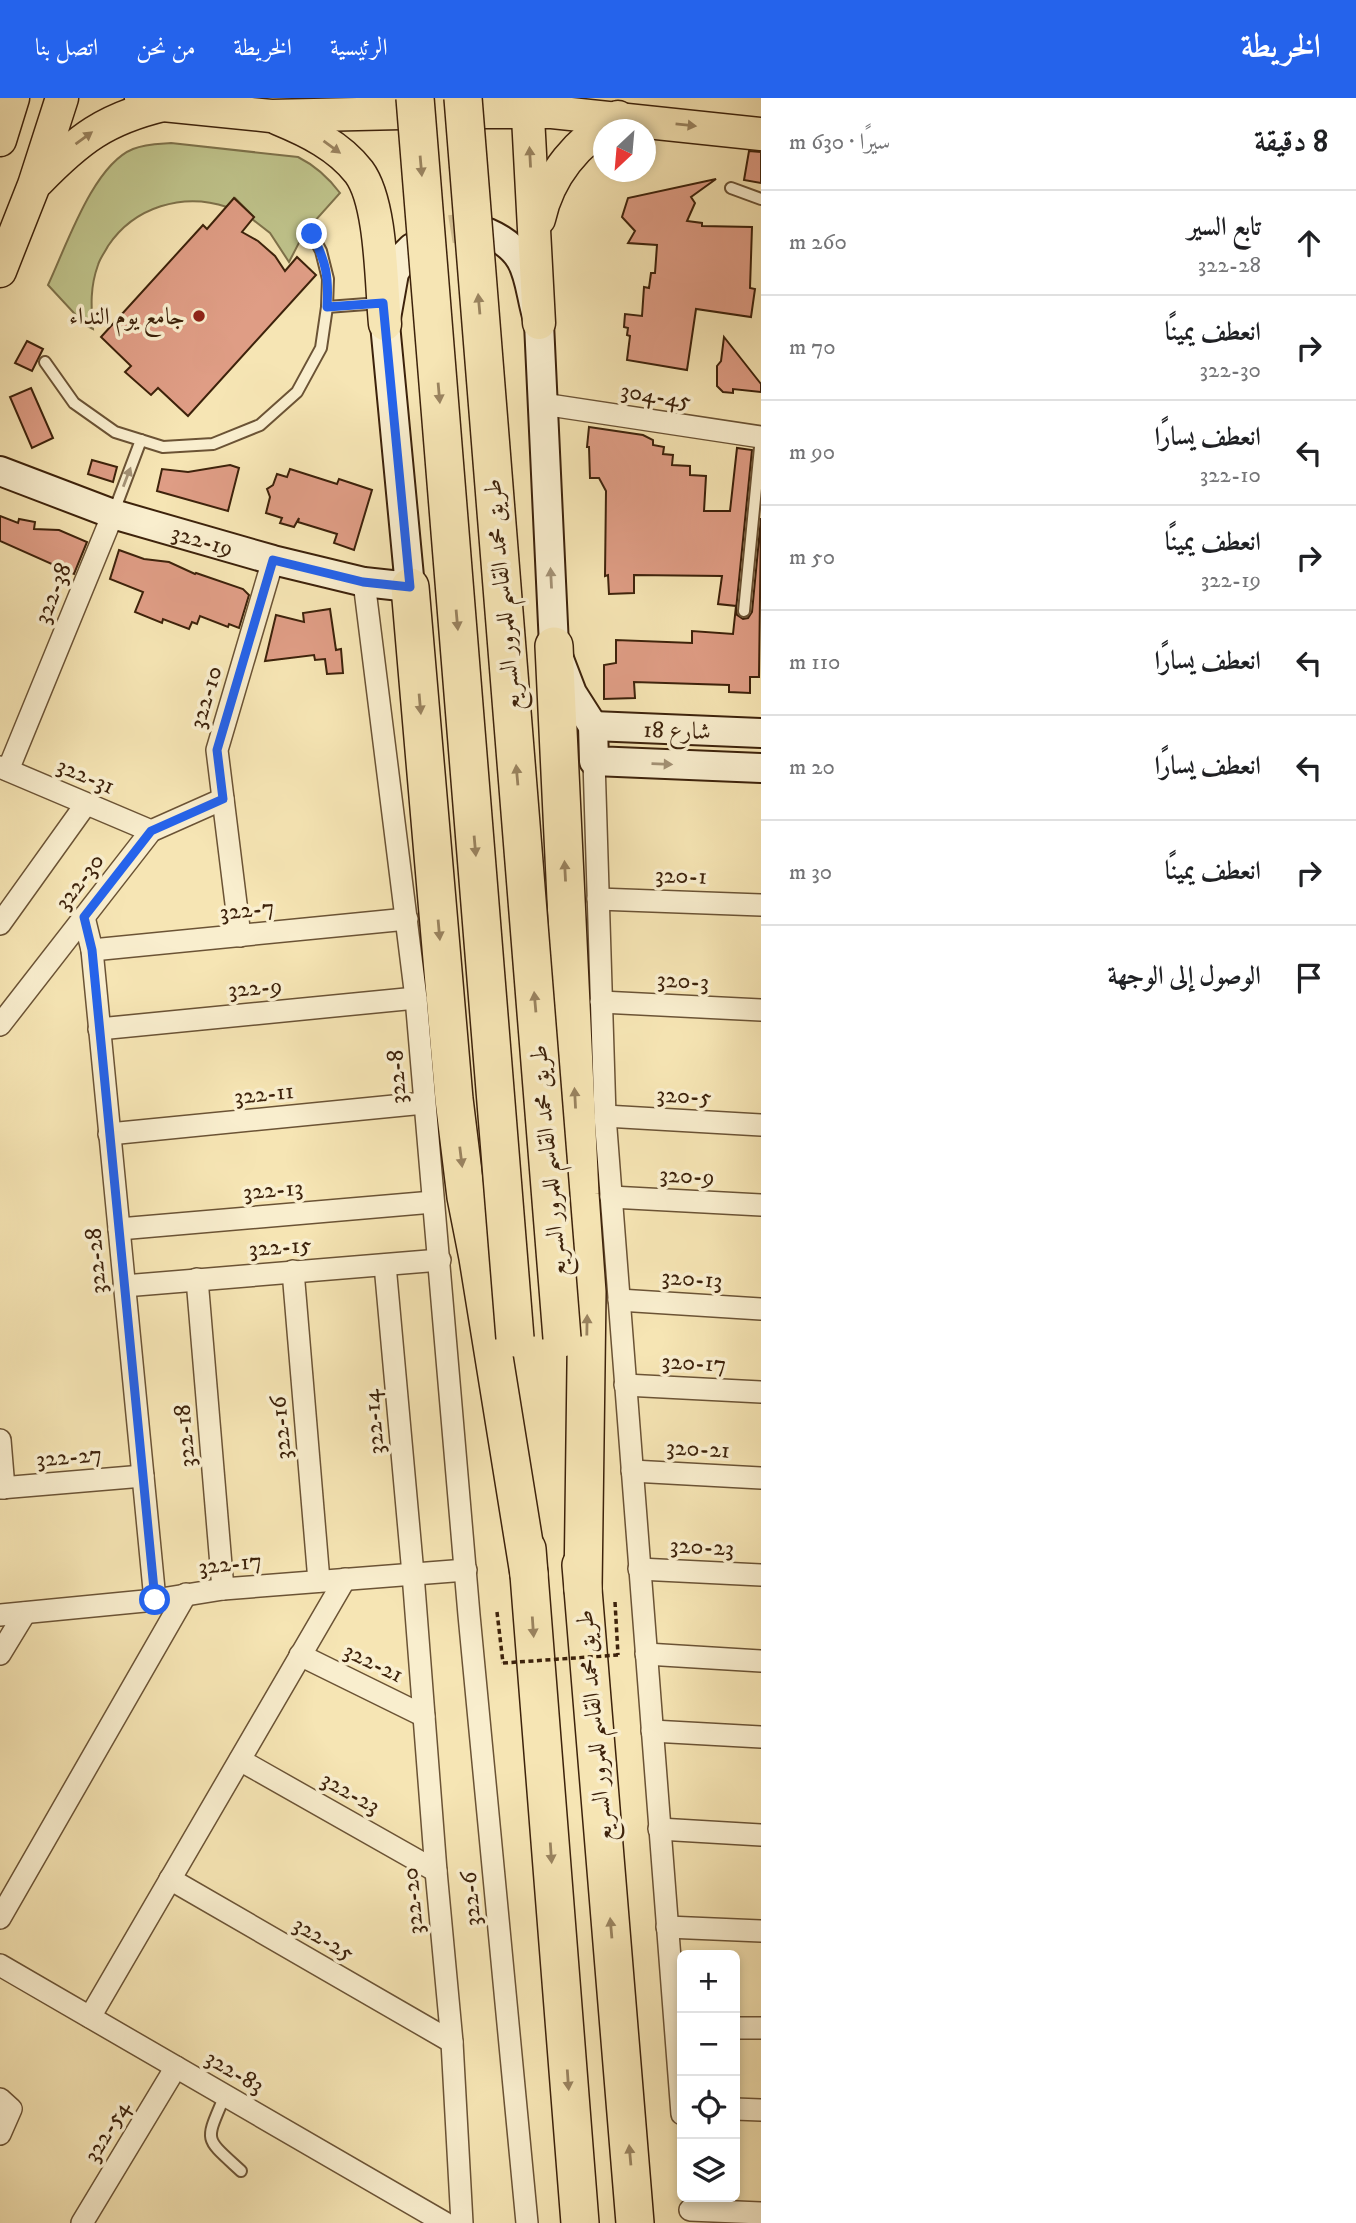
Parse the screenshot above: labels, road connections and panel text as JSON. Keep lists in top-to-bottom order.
{
  "streets": {
    "highway": ["طريق محمد القاسم للمرور السريع"],
    "street": [
      "304-45",
      "322-19",
      "322-38",
      "322-10",
      "شارع 18",
      "322-31",
      "320-1",
      "322-30",
      "322-7",
      "320-3",
      "322-9",
      "322-8",
      "322-11",
      "320-5",
      "320-9",
      "322-13",
      "322-15",
      "322-28",
      "320-13",
      "320-17",
      "322-14",
      "322-16",
      "322-18",
      "320-21",
      "322-27",
      "320-23",
      "322-17",
      "322-21",
      "322-23",
      "322-6",
      "322-20",
      "322-25",
      "322-83",
      "322-54"
    ]
  },
  "crossings": [
    ["322-19", "322-38"],
    ["322-19", "322-10"],
    ["322-19", "322-8"],
    ["322-38", "322-31"],
    ["322-10", "322-30"],
    ["322-10", "322-7"],
    ["322-31", "322-30"],
    ["322-30", "322-28"],
    ["322-7", "322-8"],
    ["322-7", "322-28"],
    ["322-9", "322-8"],
    ["322-9", "322-28"],
    ["322-8", "322-11"],
    ["322-8", "322-13"],
    ["322-8", "322-15"],
    ["322-8", "322-17"],
    ["322-8", "322-6"],
    ["322-11", "322-28"],
    ["322-13", "322-28"],
    ["322-15", "322-28"],
    ["322-15", "322-14"],
    ["322-15", "322-16"],
    ["322-15", "322-18"],
    ["322-28", "322-27"],
    ["322-28", "322-17"],
    ["322-14", "322-17"],
    ["322-14", "322-20"],
    ["322-16", "322-17"],
    ["322-18", "322-17"],
    ["322-17", "322-6"],
    ["322-17", "322-20"],
    ["322-21", "322-20"],
    ["322-23", "322-20"],
    ["322-20", "322-25"],
    ["322-83", "322-54"]
  ],
  "places": ["جامع يوم النداء"],
  "north": "bottom left",
  "page": {
    "header": "الخريطة",
    "nav": [
      "الرئيسية",
      "الخريطة",
      "من نحن",
      "اتصل بنا"
    ],
    "heading": ["8 دقيقة", "سيرًا · 630 m"],
    "list": [
      ["تابع السير", "322-28", "260 m"],
      ["انعطف يمينًا", "322-30", "70 m"],
      ["انعطف يسارًا", "322-10", "90 m"],
      ["انعطف يمينًا", "322-19", "50 m"],
      ["انعطف يسارًا", "110 m"],
      ["انعطف يسارًا", "20 m"],
      ["انعطف يمينًا", "30 m"],
      "الوصول إلى الوجهة"
    ],
    "map_buttons": ["+", "−"]
  }
}
